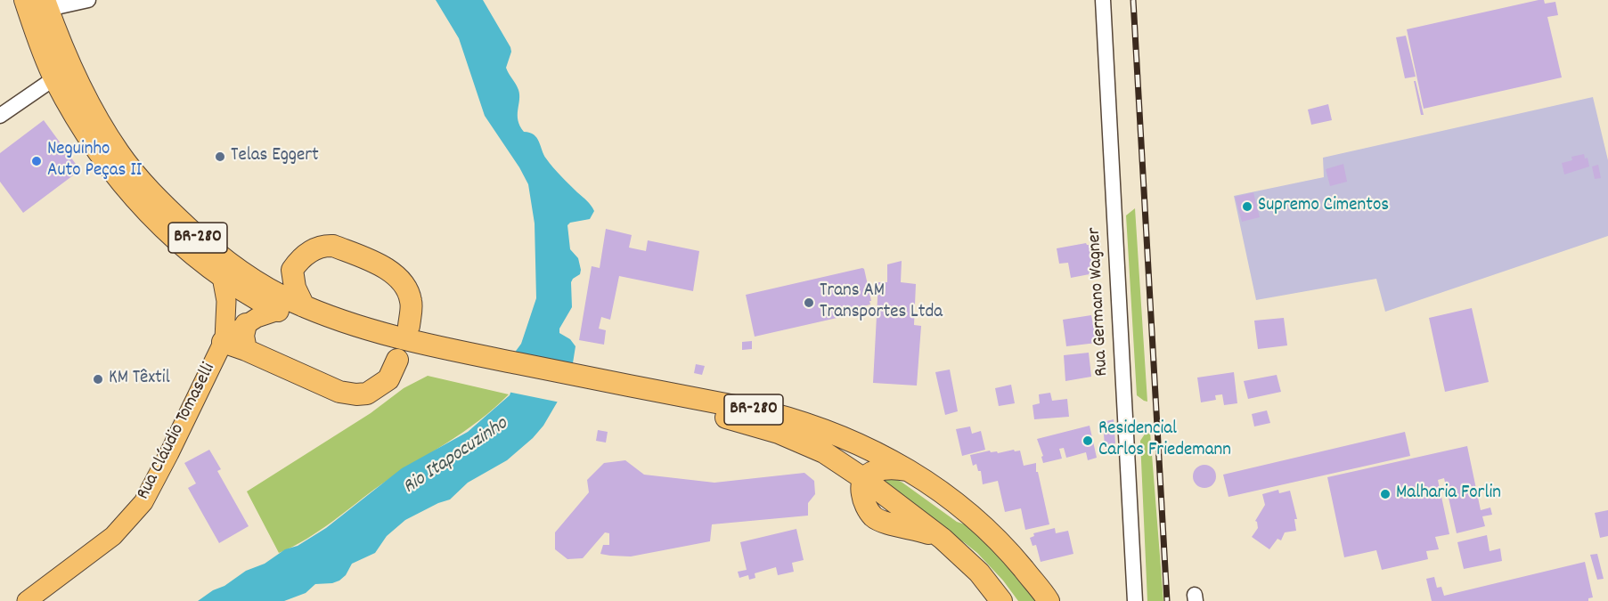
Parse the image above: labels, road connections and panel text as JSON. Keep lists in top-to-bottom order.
{
  "streets": {
    "highway": ["BR-280"],
    "main road": ["Rua Cláudio Tomaselli"],
    "street": ["Rua Germano Wagner"]
  },
  "crossings": [
    ["BR-280", "Rua Cláudio Tomaselli"]
  ],
  "water": ["Rio Itapocuzinho"],
  "places": [
    "Telas Eggert",
    "Neguinho Auto Peças II",
    "Supremo Cimentos",
    "Trans AM Transportes Ltda",
    "KM Têxtil",
    "Residencial Carlos Friedemann",
    "Malharia Forlin"
  ]
}
